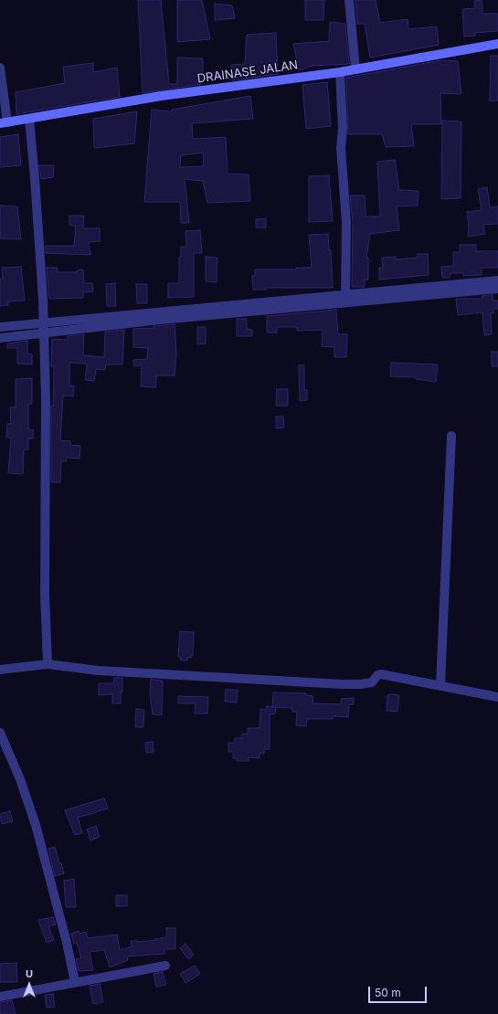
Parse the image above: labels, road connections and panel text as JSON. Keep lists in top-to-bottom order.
{
  "streets": {
    "street": ["DRAINASE JALAN"]
  },
  "scale_bar": "50 m",
  "north": "top"
}
